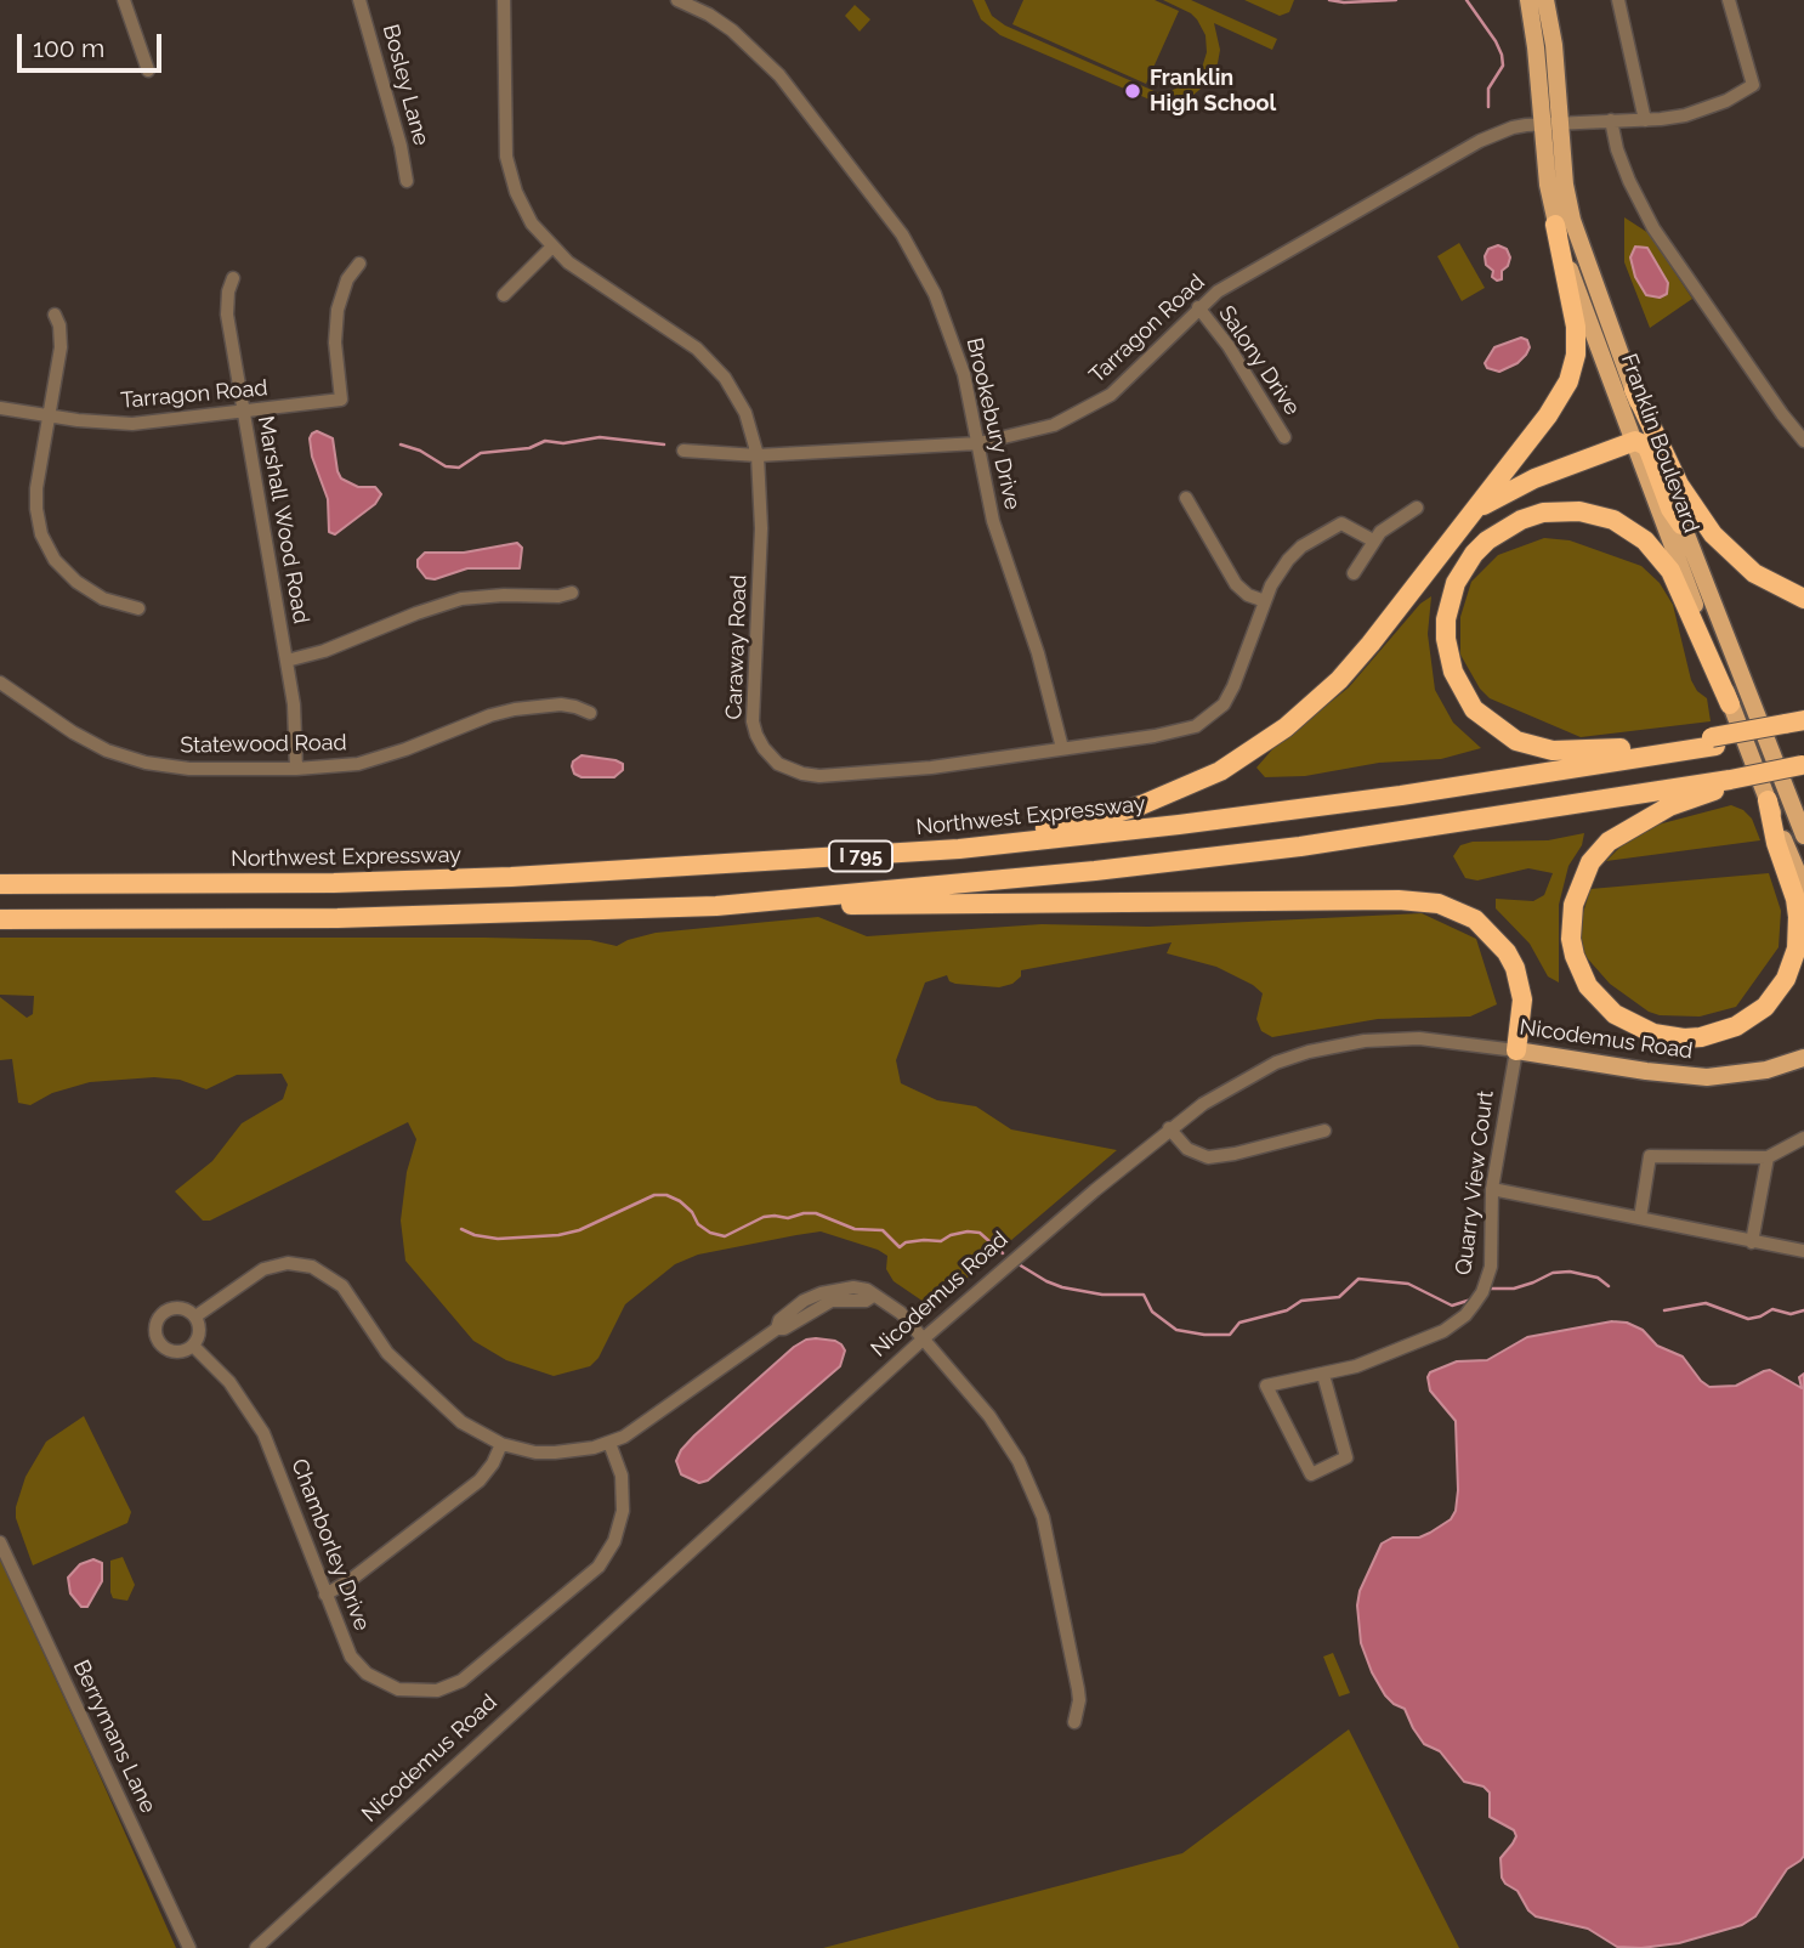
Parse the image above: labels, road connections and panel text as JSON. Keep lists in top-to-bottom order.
{
  "streets": {
    "highway": ["Northwest Expressway", "I 795"],
    "main road": ["Franklin Boulevard", "Nicodemus Road"],
    "street": [
      "Bosley Lane",
      "Tarragon Road",
      "Salony Drive",
      "Brookebury Drive",
      "Marshall Wood Road",
      "Caraway Road",
      "Statewood Road",
      "Quarry View Court",
      "Chamborley Drive",
      "Berrymans Lane"
    ]
  },
  "crossings": [
    ["Tarragon Road", "Salony Drive"],
    ["Tarragon Road", "Brookebury Drive"],
    ["Tarragon Road", "Franklin Boulevard"],
    ["Tarragon Road", "Marshall Wood Road"],
    ["Tarragon Road", "Caraway Road"],
    ["Brookebury Drive", "Caraway Road"],
    ["Marshall Wood Road", "Statewood Road"],
    ["Nicodemus Road", "Quarry View Court"]
  ],
  "places": ["Franklin High School"],
  "scale_bar": "100 m"
}
